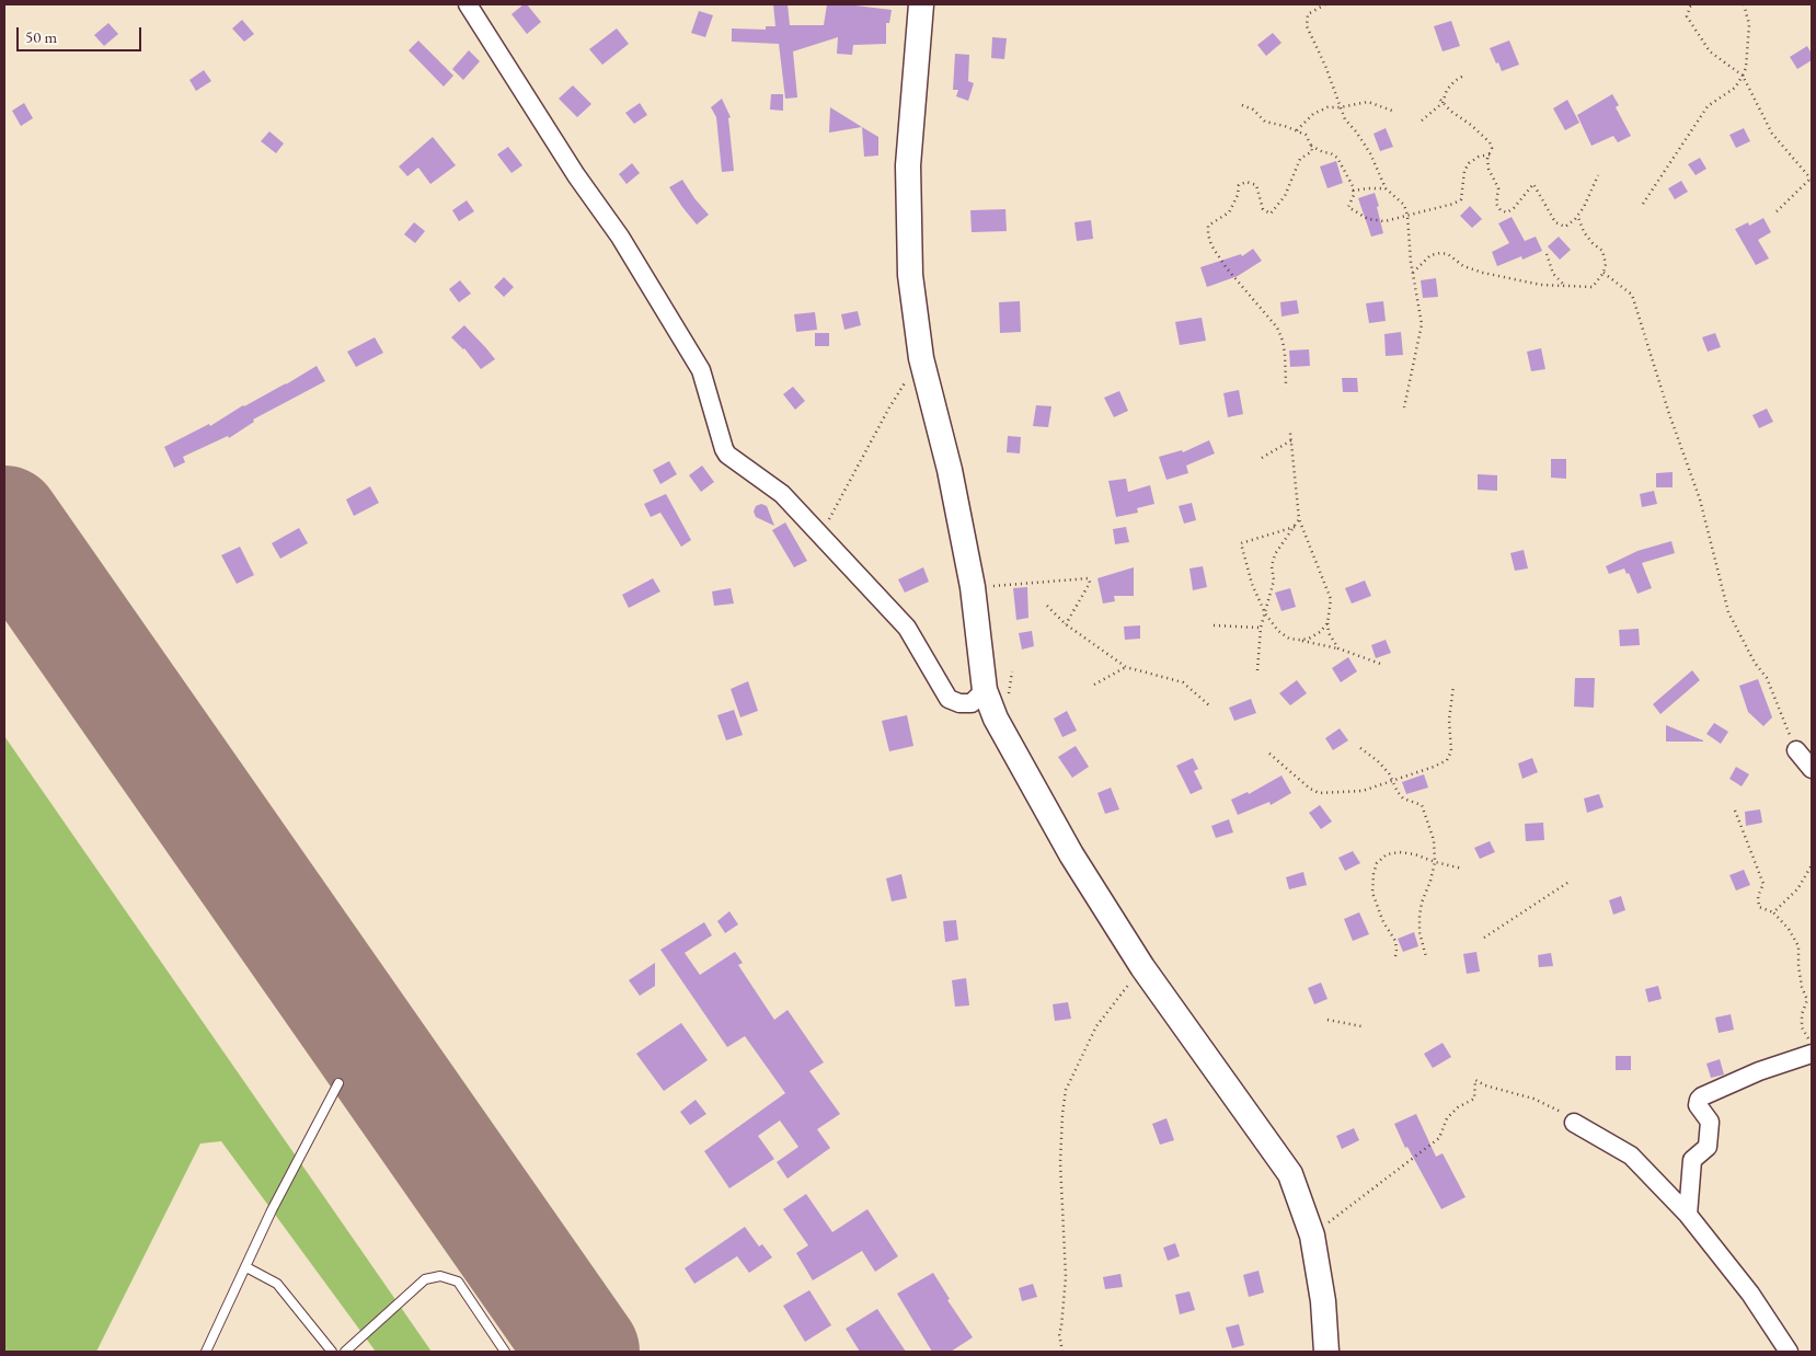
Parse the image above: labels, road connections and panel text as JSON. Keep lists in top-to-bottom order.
{
  "scale_bar": "50 m"
}
